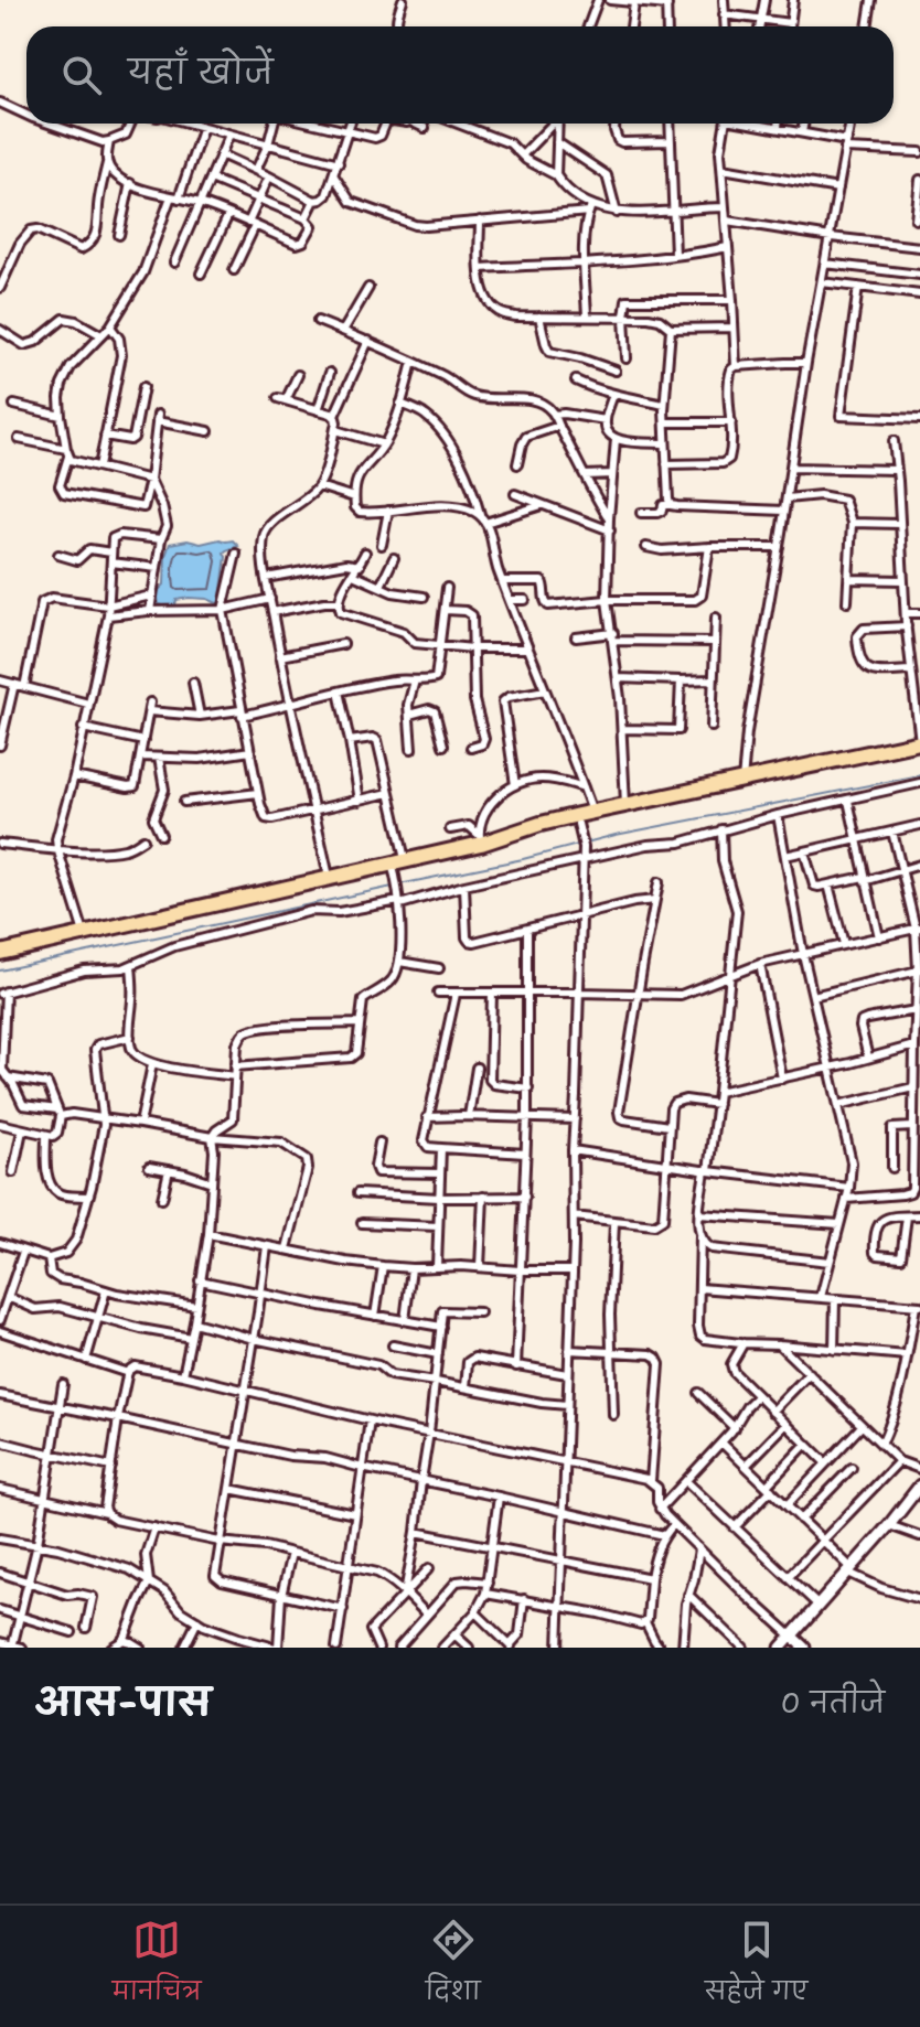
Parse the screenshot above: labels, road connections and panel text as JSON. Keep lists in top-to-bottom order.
{
  "page": {
    "search": "यहाँ खोजें",
    "heading": ["आस-पास", "0 नतीजे"],
    "nav": ["मानचित्र", "दिशा", "सहेजे गए"]
  }
}
